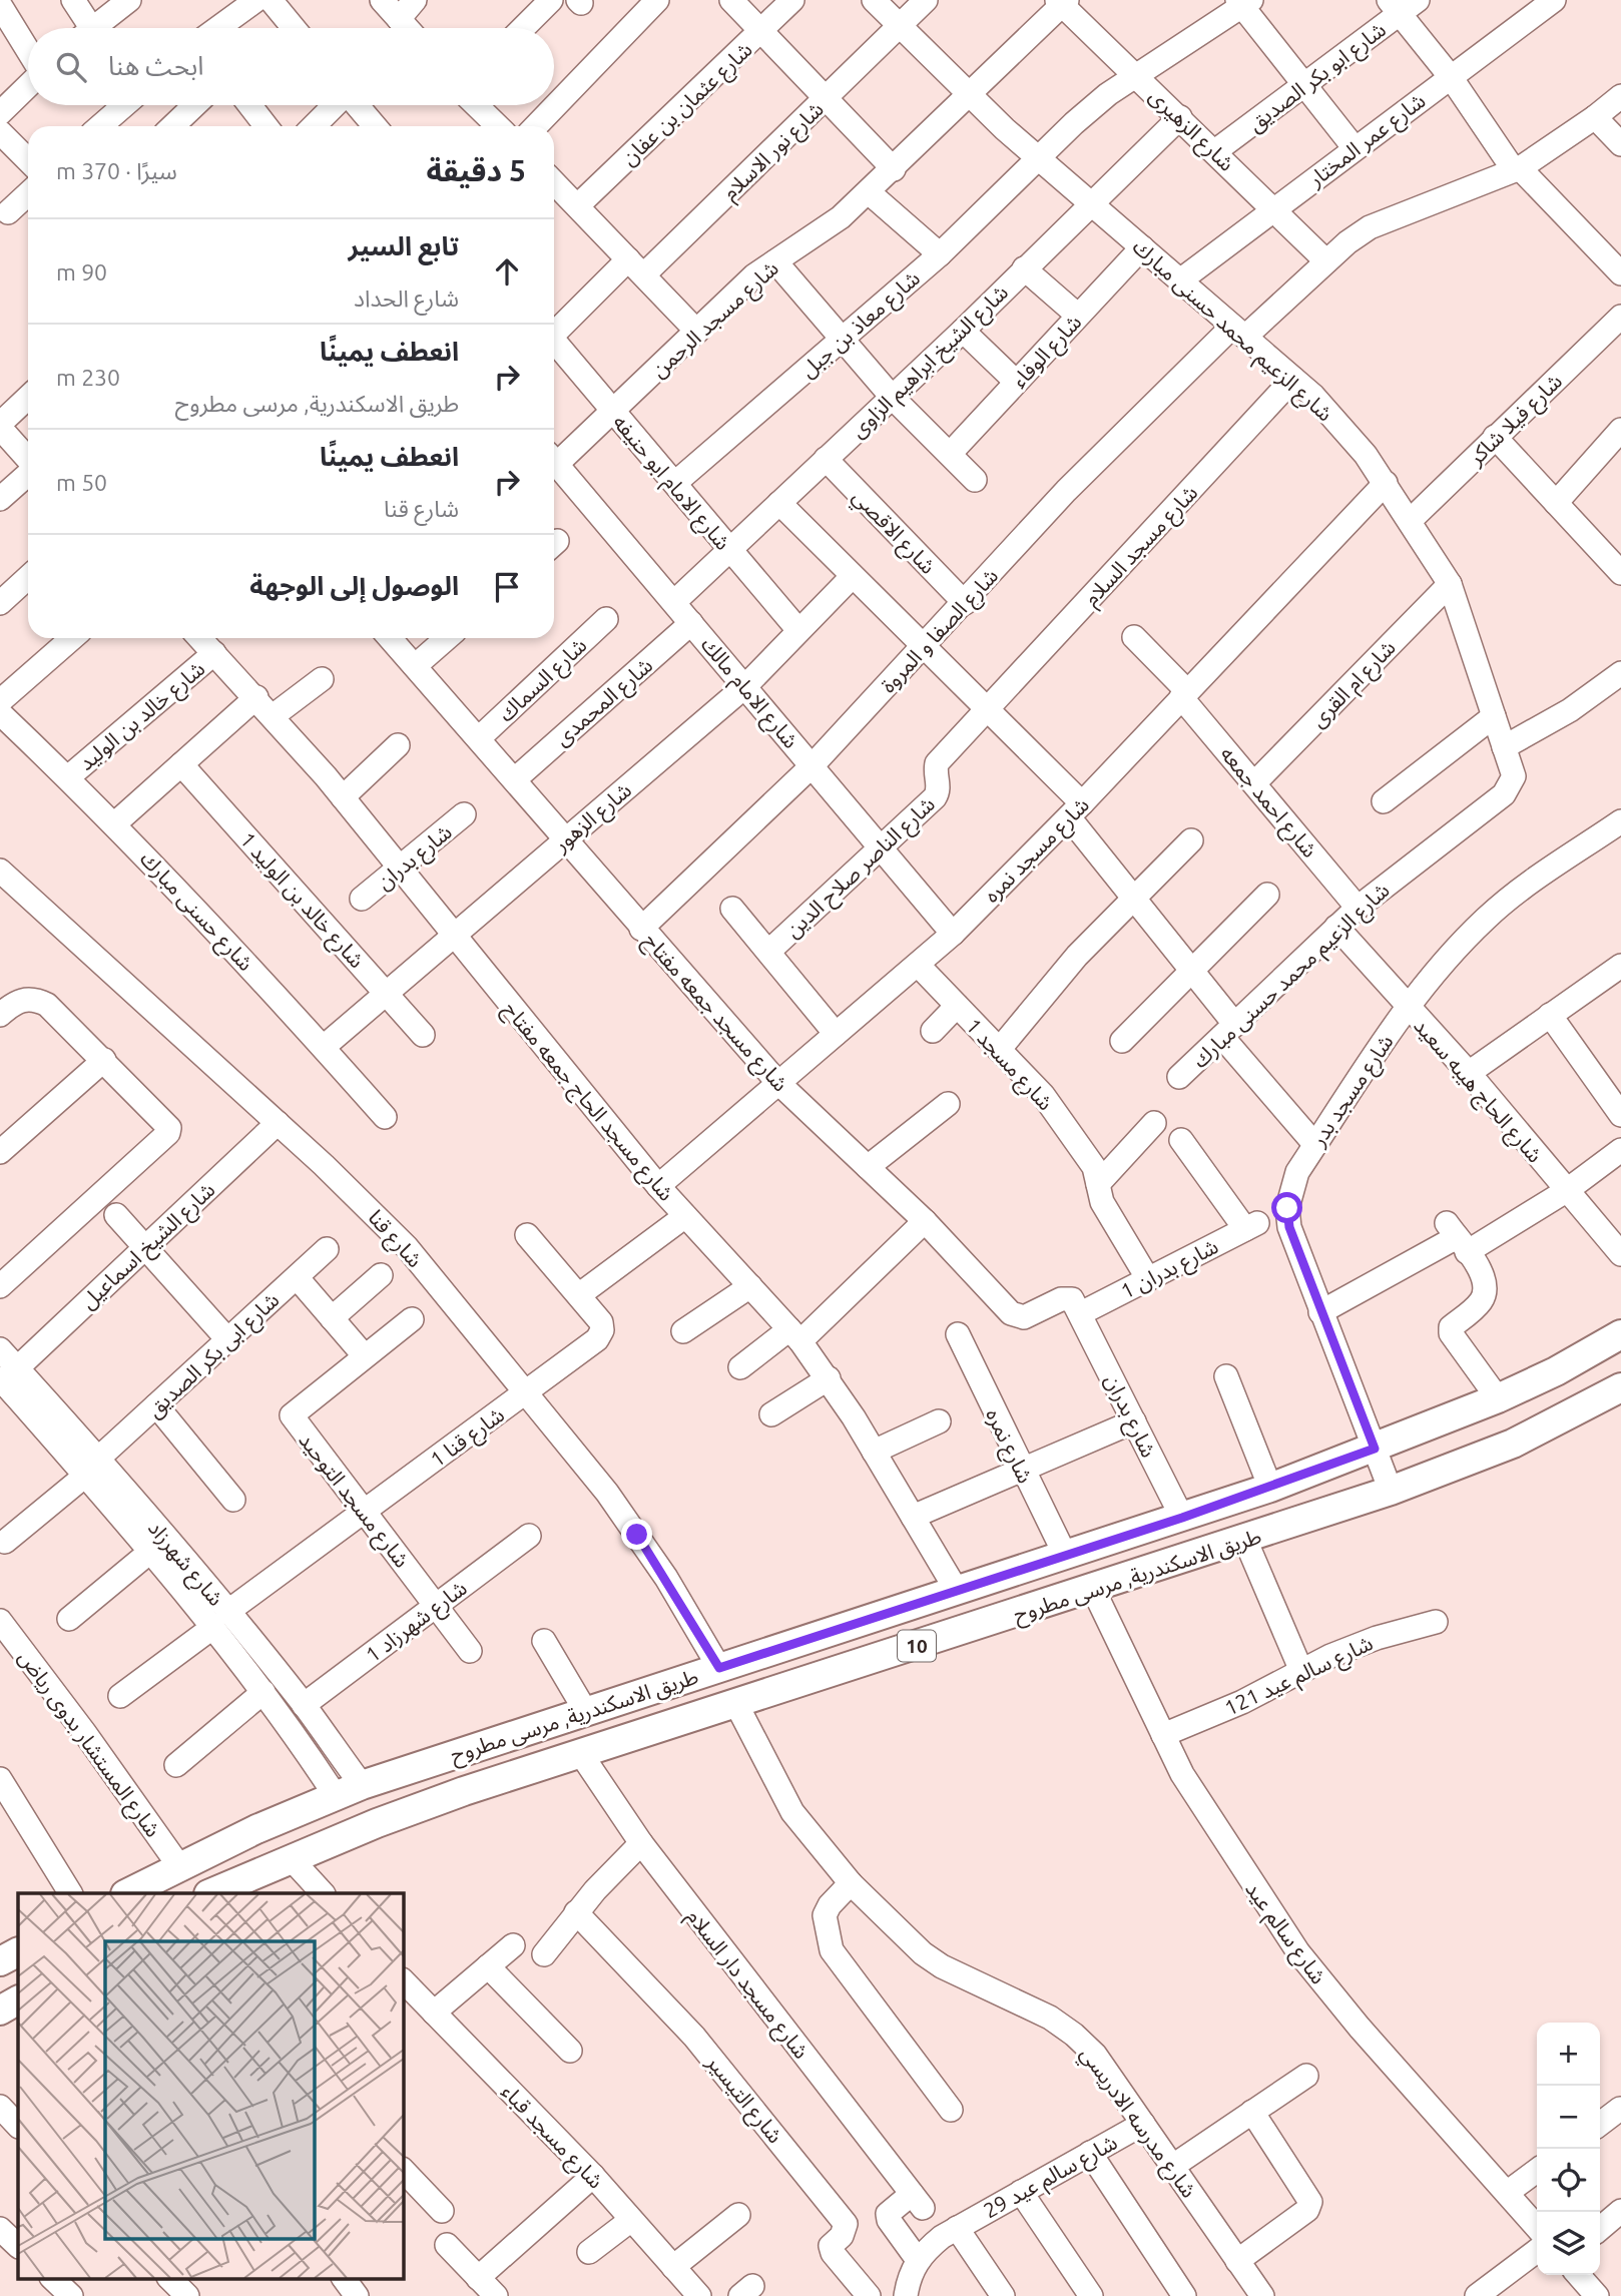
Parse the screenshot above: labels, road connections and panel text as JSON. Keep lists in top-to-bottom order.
{
  "streets": {
    "main road": ["طريق الاسكندرية, مرسى مطروح", "10"],
    "street": [
      "شارع ابو بكر الصديق",
      "شارع عثمان بن عفان",
      "شارع الزهيرى",
      "شارع عمر المختار",
      "شارع نور الاسلام",
      "شارع مسجد الرحمن",
      "شارع معاذ بن جبل",
      "شارع الزعيم محمد حسنى مبارك",
      "شارع الوفاء",
      "شارع الشيخ ابراهيم الزاوى",
      "شارع فيلا شاكر",
      "شارع الامام ابو حنيفه",
      "شارع الاقصي",
      "شارع مسجد السلام",
      "شارع الصفا و المروة",
      "شارع السماك",
      "شارع ام القرى",
      "شارع الامام مالك",
      "شارع المحمدى",
      "شارع خالد بن الوليد",
      "شارع احمد جمعه",
      "شارع الزهور",
      "شارع مسجد نمره",
      "شارع بدران",
      "شارع الناصر صلاح الدين",
      "شارع خالد بن الوليد 1",
      "شارع حسنى مبارك",
      "شارع مسجد جمعه مفتاح",
      "شارع مسجد 1",
      "شارع مسجد بدر",
      "شارع الحاج هيبه سعيد",
      "شارع مسجد الحاج جمعه مفتاح",
      "شارع قنا",
      "شارع الشيخ اسماعيل",
      "شارع بدران 1",
      "شارع ابى بكر الصديق",
      "شارع قنا 1",
      "شارع نمره",
      "شارع مسجد التوحيد",
      "شارع شهرزاد",
      "شارع شهرزاد 1",
      "شارع سالم عيد 121",
      "شارع المستشار بدوى رياض",
      "شارع سالم عيد",
      "شارع مسجد دار السلام",
      "شارع التيسير",
      "شارع مدرسه الادريسي",
      "شارع مسجد قباء",
      "شارع سالم عيد 29"
    ]
  },
  "crossings": [
    ["شارع ابو بكر الصديق", "شارع الزهيرى"],
    ["شارع الزهيرى", "شارع عمر المختار"],
    ["شارع الزهيرى", "شارع مسجد الرحمن"],
    ["شارع الزهيرى", "شارع معاذ بن جبل"],
    ["شارع الزهيرى", "شارع الشيخ ابراهيم الزاوى"],
    ["شارع الزهيرى", "شارع الصفا و المروة"],
    ["شارع عمر المختار", "شارع الزعيم محمد حسنى مبارك"],
    ["شارع نور الاسلام", "شارع الزعيم محمد حسنى مبارك"],
    ["شارع مسجد الرحمن", "شارع الزعيم محمد حسنى مبارك"],
    ["شارع مسجد الرحمن", "شارع الامام ابو حنيفه"],
    ["شارع معاذ بن جبل", "شارع الزعيم محمد حسنى مبارك"],
    ["شارع معاذ بن جبل", "شارع الامام ابو حنيفه"],
    ["شارع الزعيم محمد حسنى مبارك", "شارع الوفاء"],
    ["شارع الزعيم محمد حسنى مبارك", "شارع الشيخ ابراهيم الزاوى"],
    ["شارع الزعيم محمد حسنى مبارك", "شارع فيلا شاكر"],
    ["شارع الزعيم محمد حسنى مبارك", "شارع مسجد السلام"],
    ["شارع الزعيم محمد حسنى مبارك", "شارع الصفا و المروة"],
    ["شارع الزعيم محمد حسنى مبارك", "شارع ام القرى"],
    ["شارع الزعيم محمد حسنى مبارك", "شارع احمد جمعه"],
    ["شارع الزعيم محمد حسنى مبارك", "شارع مسجد نمره"],
    ["شارع الزعيم محمد حسنى مبارك", "شارع الحاج هيبه سعيد"],
    ["شارع الشيخ ابراهيم الزاوى", "شارع الامام ابو حنيفه"],
    ["شارع الشيخ ابراهيم الزاوى", "شارع الاقصي"],
    ["شارع الشيخ ابراهيم الزاوى", "شارع الامام مالك"],
    ["شارع الامام ابو حنيفه", "شارع الزهور"],
    ["شارع الاقصي", "شارع الصفا و المروة"],
    ["شارع مسجد السلام", "شارع الناصر صلاح الدين"],
    ["شارع الصفا و المروة", "شارع الامام مالك"],
    ["شارع الصفا و المروة", "شارع مسجد جمعه مفتاح"],
    ["شارع السماك", "شارع مسجد جمعه مفتاح"],
    ["شارع ام القرى", "شارع احمد جمعه"],
    ["شارع الامام مالك", "شارع المحمدى"],
    ["شارع الامام مالك", "شارع الزهور"],
    ["شارع الامام مالك", "شارع مسجد نمره"],
    ["شارع الامام مالك", "شارع الناصر صلاح الدين"],
    ["شارع المحمدى", "شارع مسجد جمعه مفتاح"],
    ["شارع خالد بن الوليد", "شارع حسنى مبارك"],
    ["شارع خالد بن الوليد", "شارع مسجد الحاج جمعه مفتاح"],
    ["شارع احمد جمعه", "شارع مسجد نمره"],
    ["شارع الزهور", "شارع خالد بن الوليد 1"],
    ["شارع الزهور", "شارع حسنى مبارك"],
    ["شارع الزهور", "شارع مسجد جمعه مفتاح"],
    ["شارع الزهور", "شارع مسجد الحاج جمعه مفتاح"],
    ["شارع مسجد نمره", "شارع مسجد جمعه مفتاح"],
    ["شارع مسجد نمره", "شارع مسجد 1"],
    ["شارع مسجد نمره", "شارع مسجد الحاج جمعه مفتاح"],
    ["شارع بدران", "شارع مسجد جمعه مفتاح"],
    ["شارع بدران", "شارع مسجد الحاج جمعه مفتاح"],
    ["شارع بدران", "شارع بدران 1"],
    ["شارع بدران", "طريق الاسكندرية, مرسى مطروح"],
    ["شارع مسجد جمعه مفتاح", "شارع بدران 1"],
    ["شارع مسجد 1", "شارع بدران 1"],
    ["شارع مسجد بدر", "شارع الحاج هيبه سعيد"],
    ["شارع مسجد بدر", "طريق الاسكندرية, مرسى مطروح"],
    ["شارع مسجد الحاج جمعه مفتاح", "طريق الاسكندرية, مرسى مطروح"],
    ["شارع قنا", "شارع الشيخ اسماعيل"],
    ["شارع قنا", "شارع قنا 1"],
    ["شارع قنا", "طريق الاسكندرية, مرسى مطروح"],
    ["شارع الشيخ اسماعيل", "شارع شهرزاد"],
    ["شارع ابى بكر الصديق", "شارع شهرزاد"],
    ["شارع قنا 1", "شارع مسجد التوحيد"],
    ["شارع قنا 1", "شارع شهرزاد"],
    ["شارع نمره", "طريق الاسكندرية, مرسى مطروح"],
    ["شارع مسجد التوحيد", "شارع شهرزاد 1"],
    ["شارع شهرزاد", "طريق الاسكندرية, مرسى مطروح"],
    ["شارع شهرزاد", "شارع شهرزاد 1"],
    ["طريق الاسكندرية, مرسى مطروح", "شارع المستشار بدوى رياض"],
    ["طريق الاسكندرية, مرسى مطروح", "شارع سالم عيد"],
    ["طريق الاسكندرية, مرسى مطروح", "شارع مسجد دار السلام"],
    ["طريق الاسكندرية, مرسى مطروح", "شارع مدرسه الادريسي"],
    ["شارع سالم عيد 121", "شارع سالم عيد"],
    ["شارع مسجد دار السلام", "شارع سالم عيد 29"],
    ["شارع مدرسه الادريسي", "شارع سالم عيد 29"]
  ],
  "page": {
    "search": "ابحث هنا",
    "heading": ["5 دقيقة", "سيرًا · 370 m"],
    "list": [
      ["تابع السير", "شارع الحداد", "90 m"],
      ["انعطف يمينًا", "طريق الاسكندرية, مرسى مطروح", "230 m"],
      ["انعطف يمينًا", "شارع قنا", "50 m"],
      "الوصول إلى الوجهة"
    ],
    "map_buttons": ["+", "−"]
  }
}
